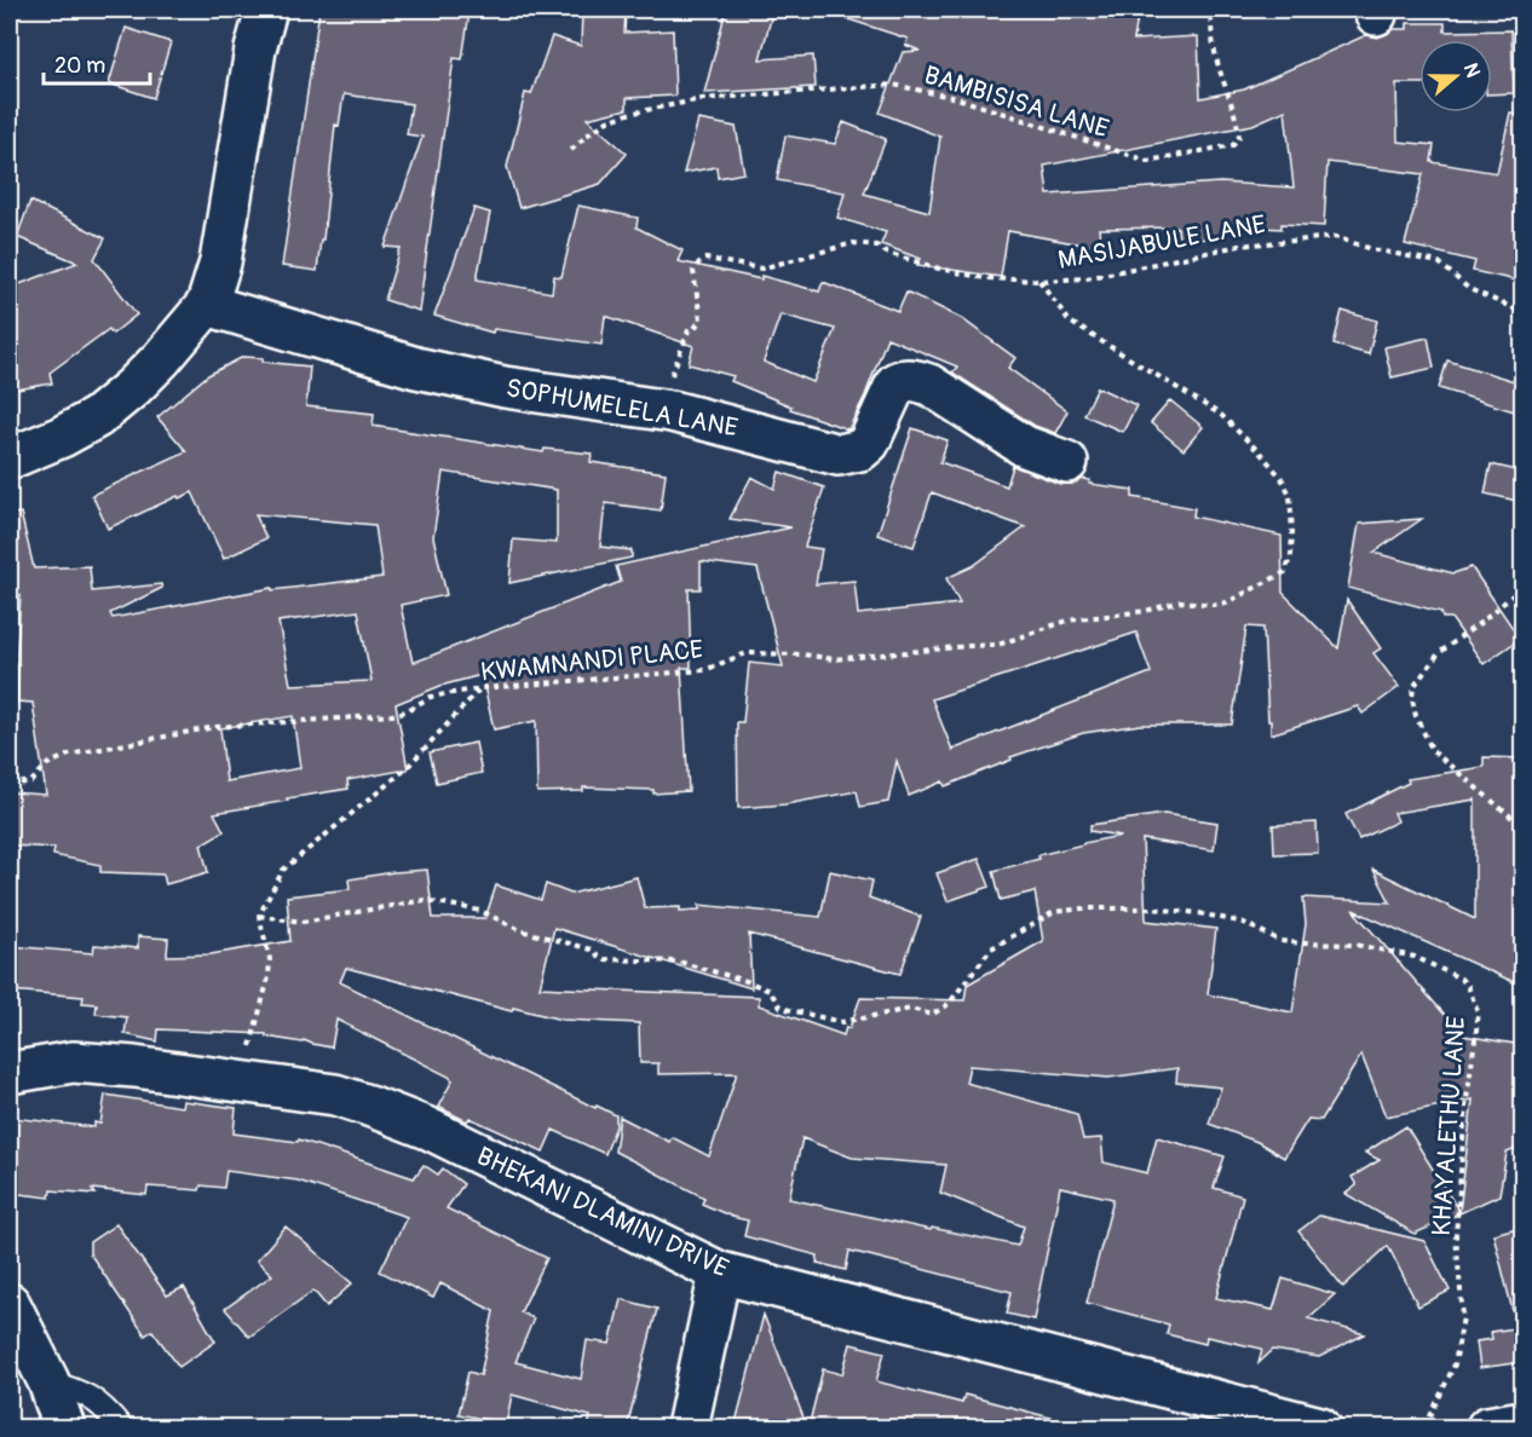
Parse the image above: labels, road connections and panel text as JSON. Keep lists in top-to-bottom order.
{
  "streets": {
    "street": ["SOPHUMELELA LANE", "BHEKANI DLAMINI DRIVE"],
    "path": [
      "BAMBISISA LANE",
      "MASIJABULE LANE",
      "KWAMNANDI PLACE",
      "KHAYALETHU LANE"
    ]
  },
  "crossings": [
    ["MASIJABULE LANE", "SOPHUMELELA LANE"],
    ["MASIJABULE LANE", "KWAMNANDI PLACE"]
  ],
  "scale_bar": "20 m",
  "north": "right"
}
